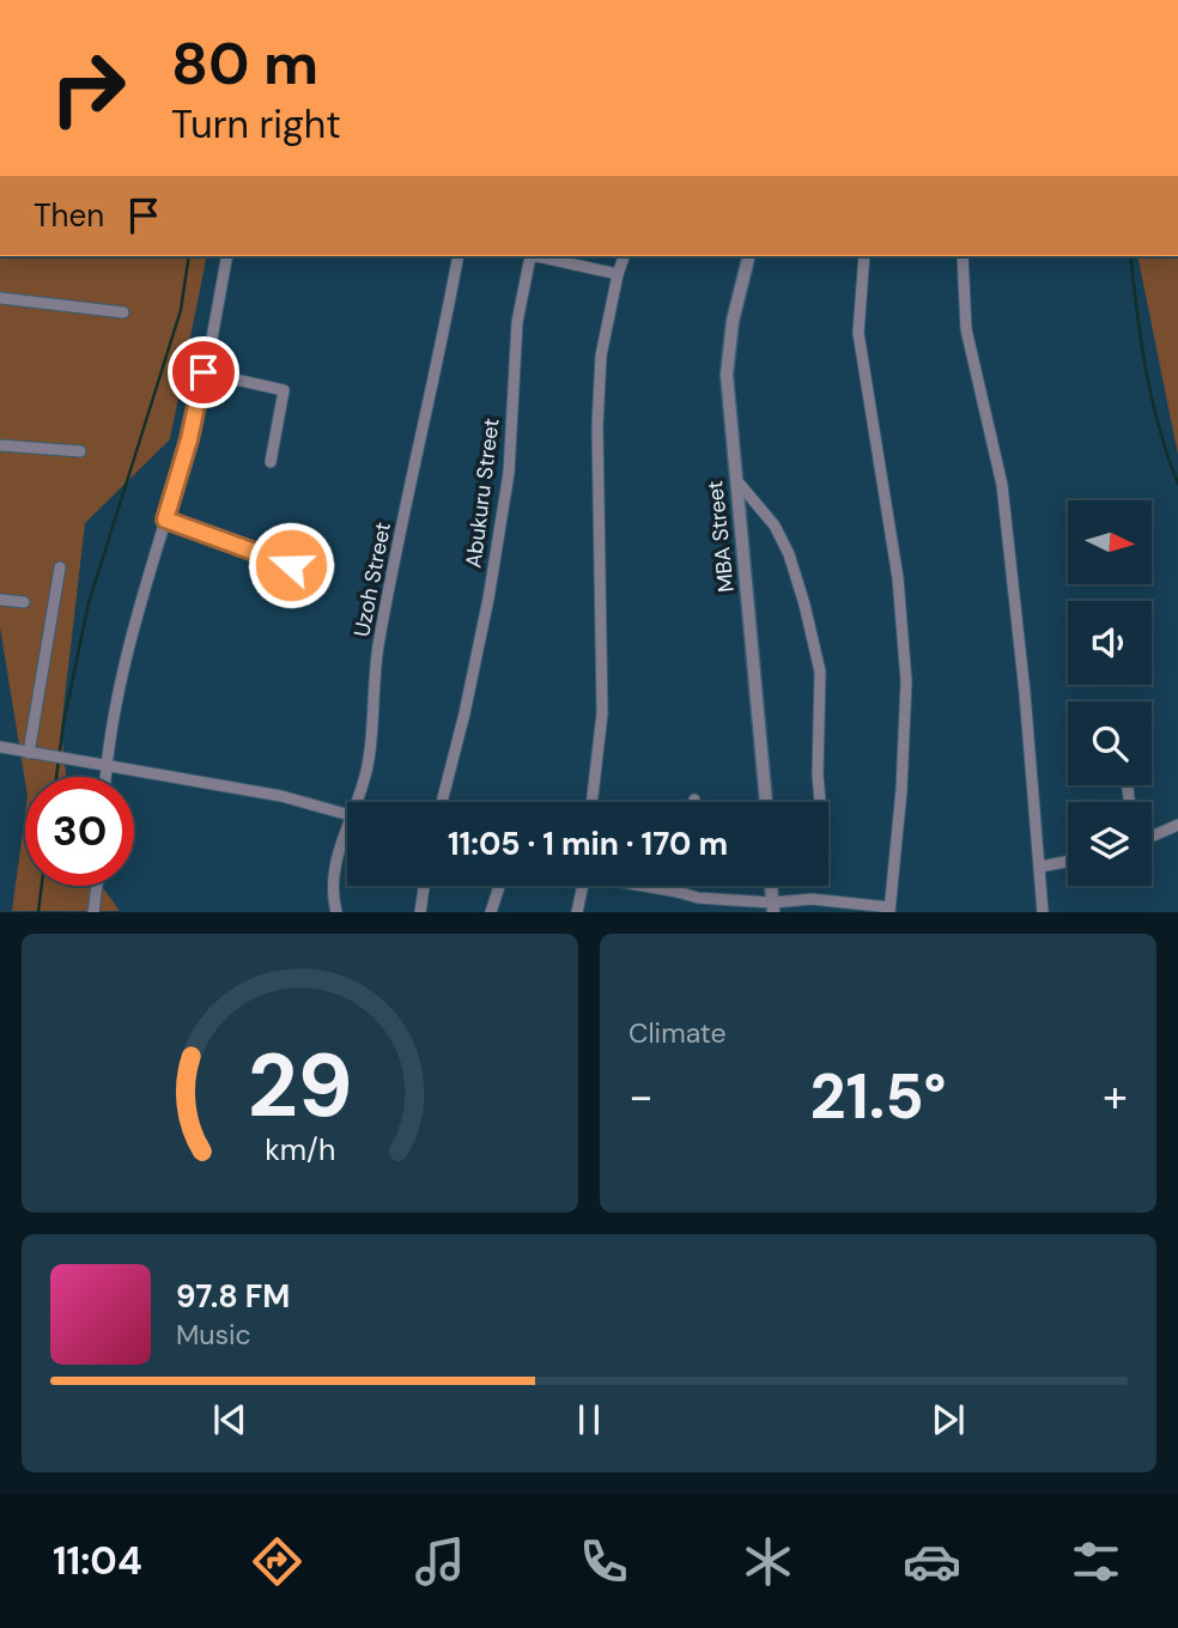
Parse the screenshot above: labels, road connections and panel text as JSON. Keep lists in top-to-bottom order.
{
  "streets": {
    "street": ["Abukuru Street", "MBA Street", "Uzoh Street"]
  },
  "north": "right",
  "page": {
    "turn": ["80 m", "Turn right"],
    "then": "Then",
    "limit": "30",
    "trip": "11:05 · 1 min · 170 m",
    "tile": "Climate",
    "heat": ["−", "21.5°", "+"],
    "song": ["97.8 FM", "Music"],
    "tabs": "11:04",
    "gauge": ["29", "km/h"]
  }
}
